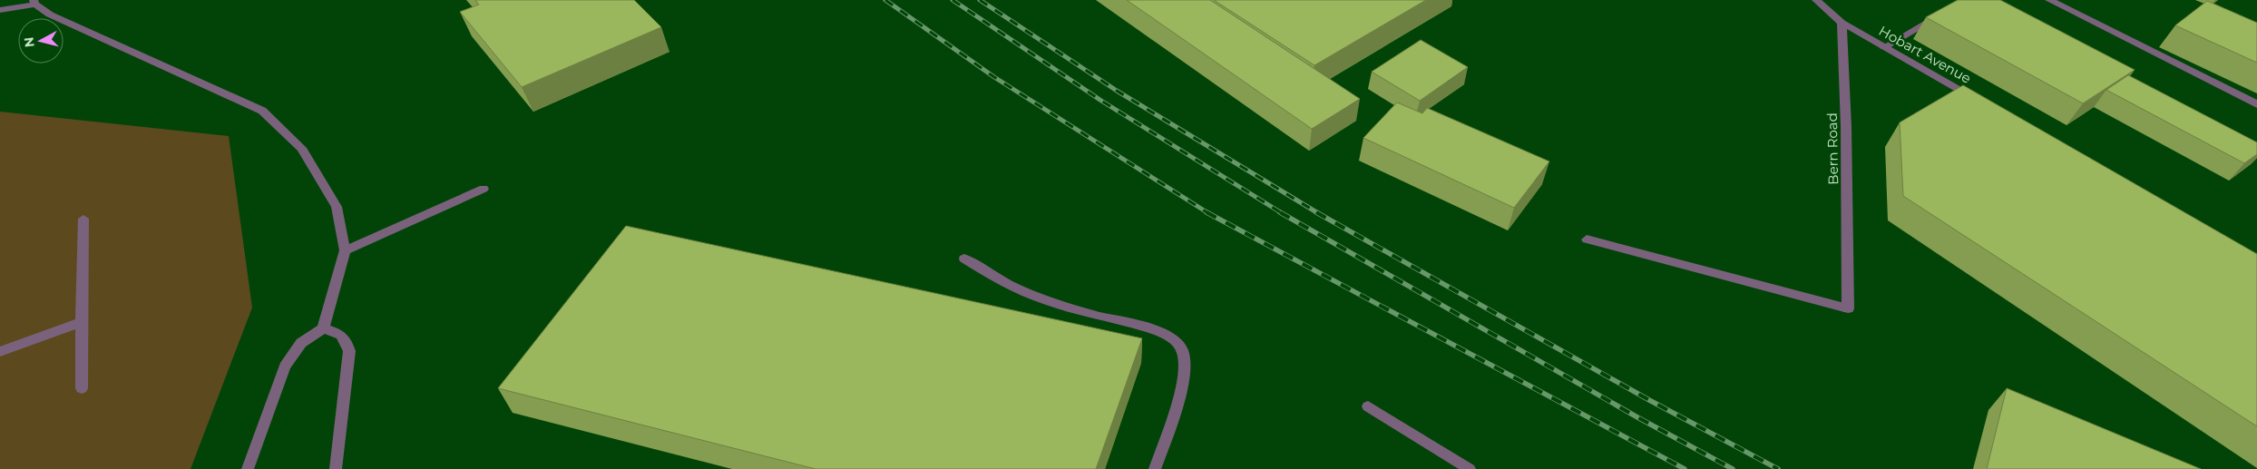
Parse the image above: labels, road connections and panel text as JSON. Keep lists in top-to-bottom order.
{
  "streets": {
    "street": ["Hobart Avenue", "Bern Road"]
  },
  "crossings": [
    ["Hobart Avenue", "Bern Road"]
  ],
  "north": "left"
}
